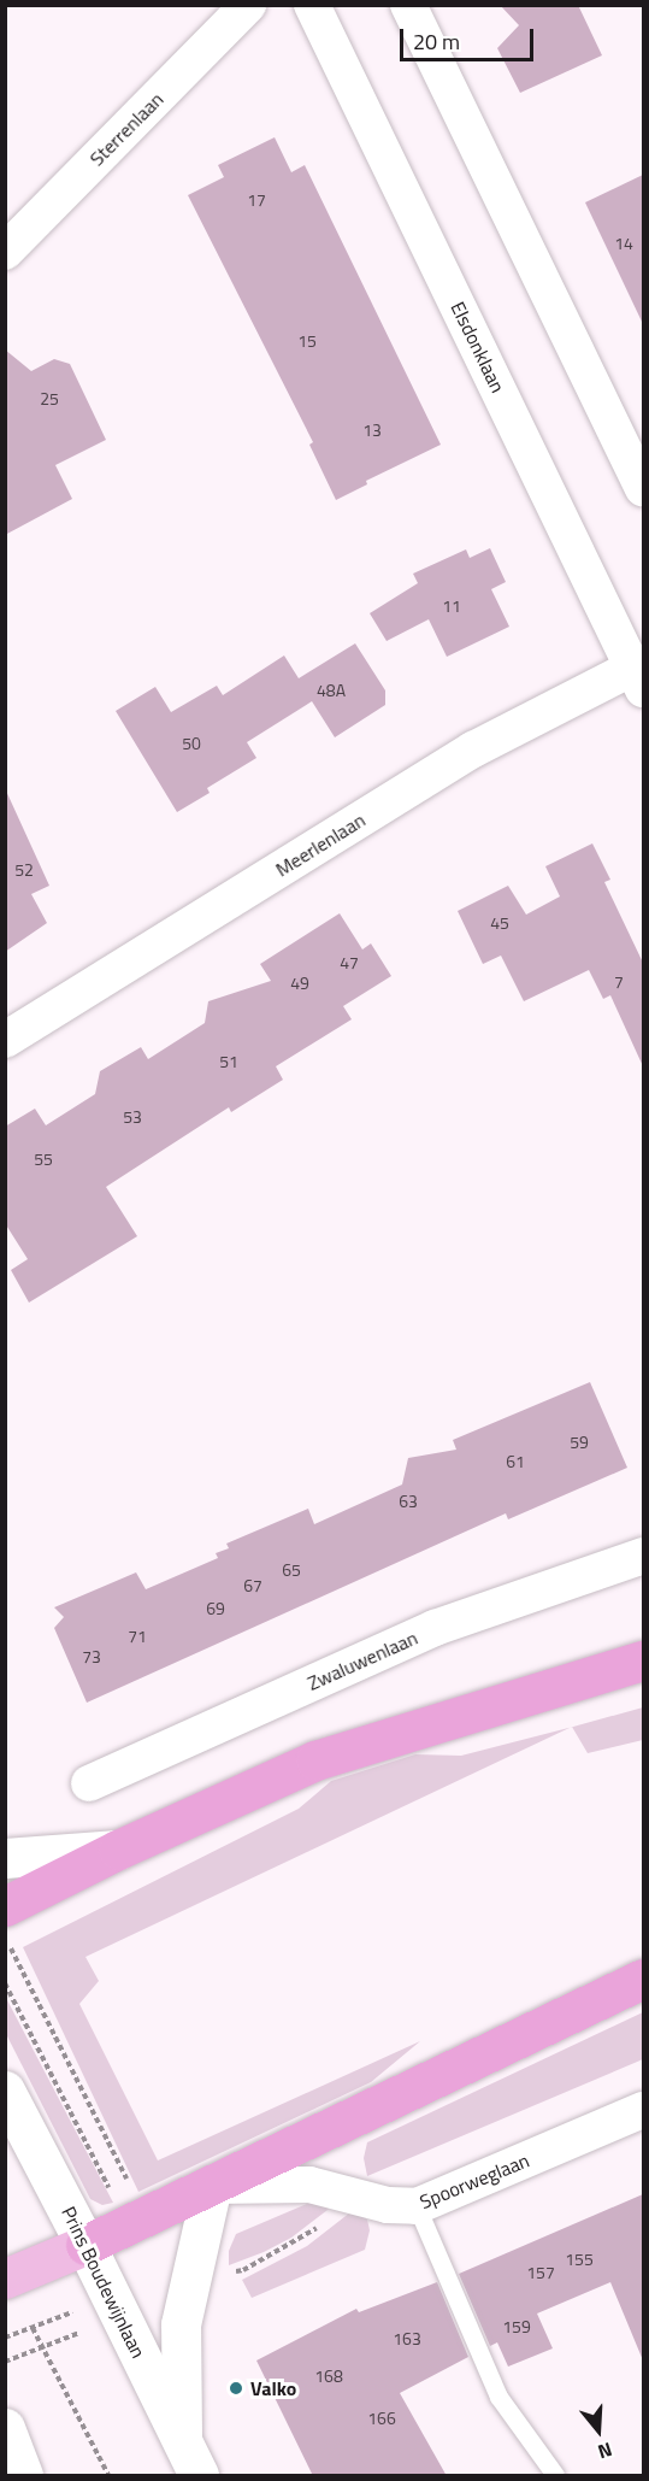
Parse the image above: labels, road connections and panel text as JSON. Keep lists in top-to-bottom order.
{
  "streets": {
    "main road": ["Prins Boudewijnlaan"],
    "street": [
      "Sterrenlaan",
      "Elsdonklaan",
      "Meerlenlaan",
      "Zwaluwenlaan",
      "Spoorweglaan"
    ]
  },
  "crossings": [
    ["Elsdonklaan", "Meerlenlaan"]
  ],
  "places": ["Valko"],
  "house_numbers": [
    "17",
    "14",
    "15",
    "25",
    "13",
    "11",
    "48A",
    "50",
    "52",
    "45",
    "47",
    "7",
    "49",
    "51",
    "53",
    "55",
    "59",
    "61",
    "63",
    "65",
    "67",
    "69",
    "71",
    "73",
    "155",
    "157",
    "159",
    "163",
    "168",
    "166"
  ],
  "scale_bar": "20 m",
  "north": "bottom"
}
